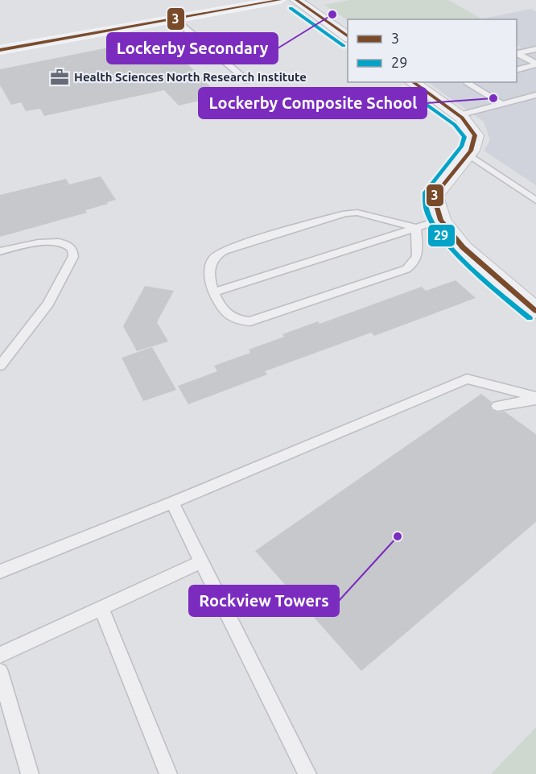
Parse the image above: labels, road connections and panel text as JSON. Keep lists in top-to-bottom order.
{
  "places": {
    "other": ["Lockerby Secondary", "Lockerby Composite School", "Rockview Towers"],
    "office": ["Health Sciences North Research Institute"]
  },
  "lines": ["transit line 3", "transit line 29"],
  "legend": ["3", "29"]
}
